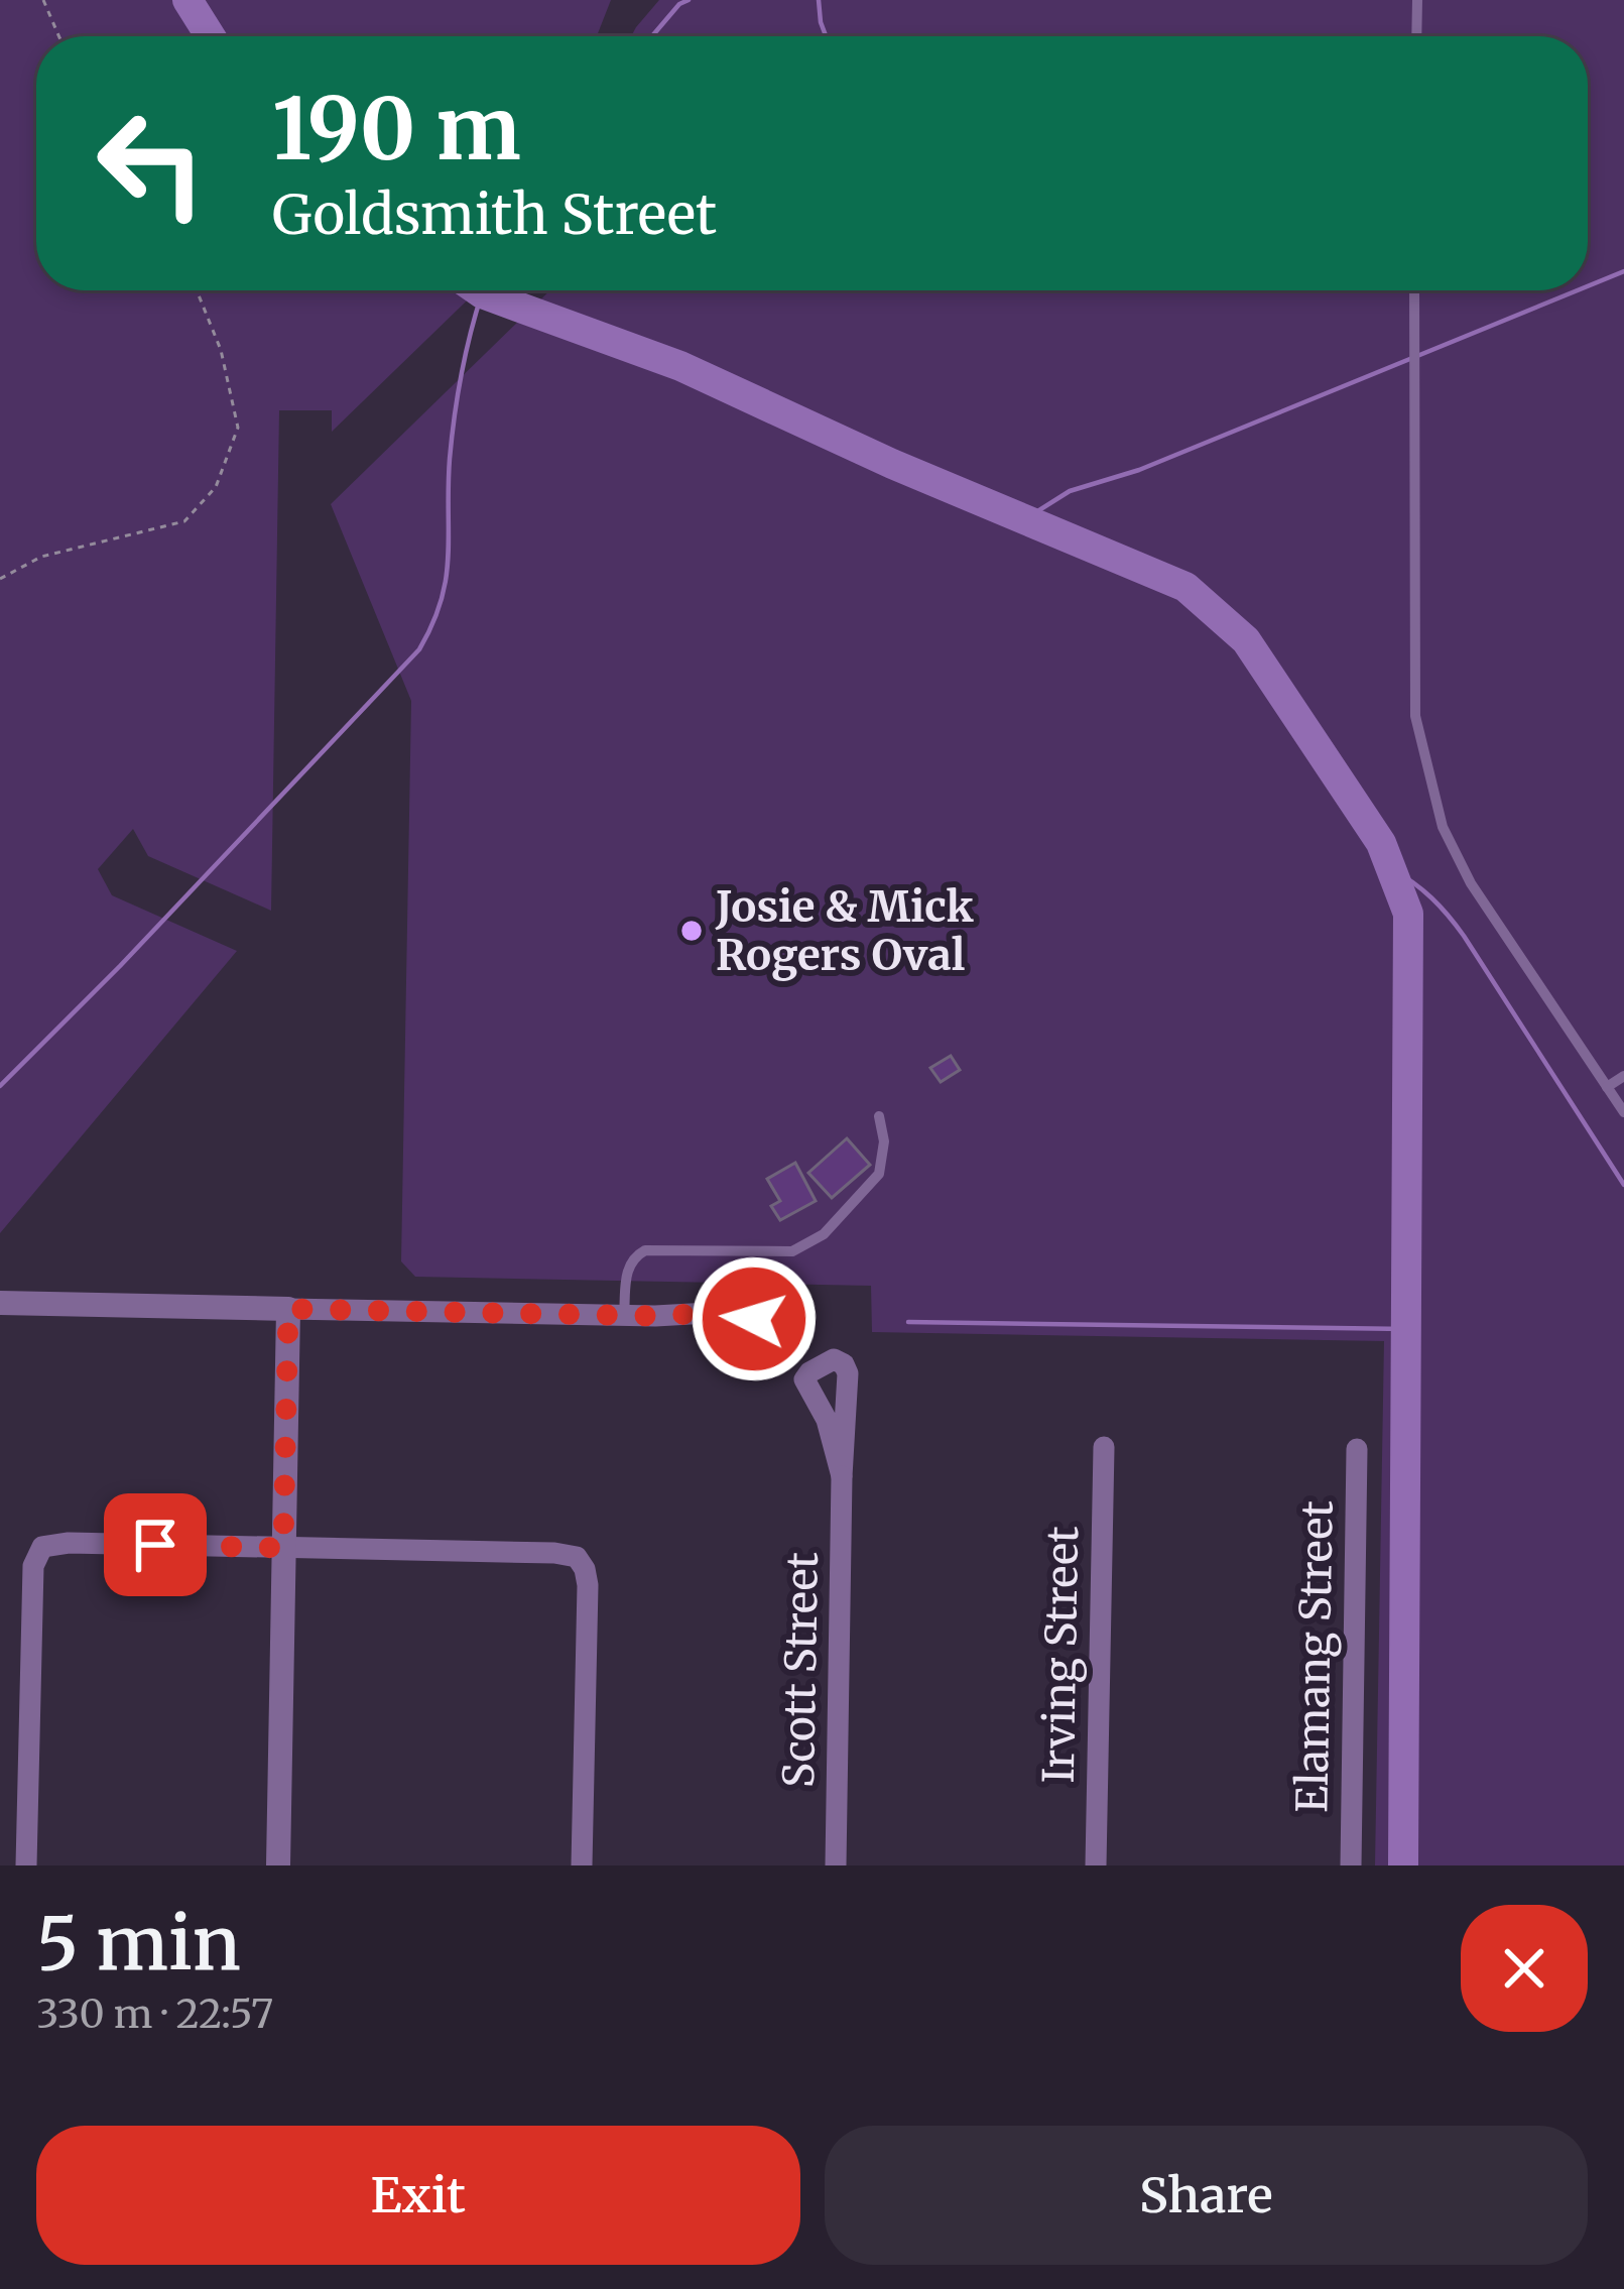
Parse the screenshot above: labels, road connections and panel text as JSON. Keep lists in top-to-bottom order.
{
  "streets": {
    "street": ["Irving Street", "Elamang Street", "Scott Street"]
  },
  "places": ["Josie & Mick Rogers Oval"],
  "page": {
    "turn": ["190 m", "Goldsmith Street"],
    "heading": ["5 min", "330 m · 22:57"],
    "buttons": ["Exit", "Share"]
  }
}
